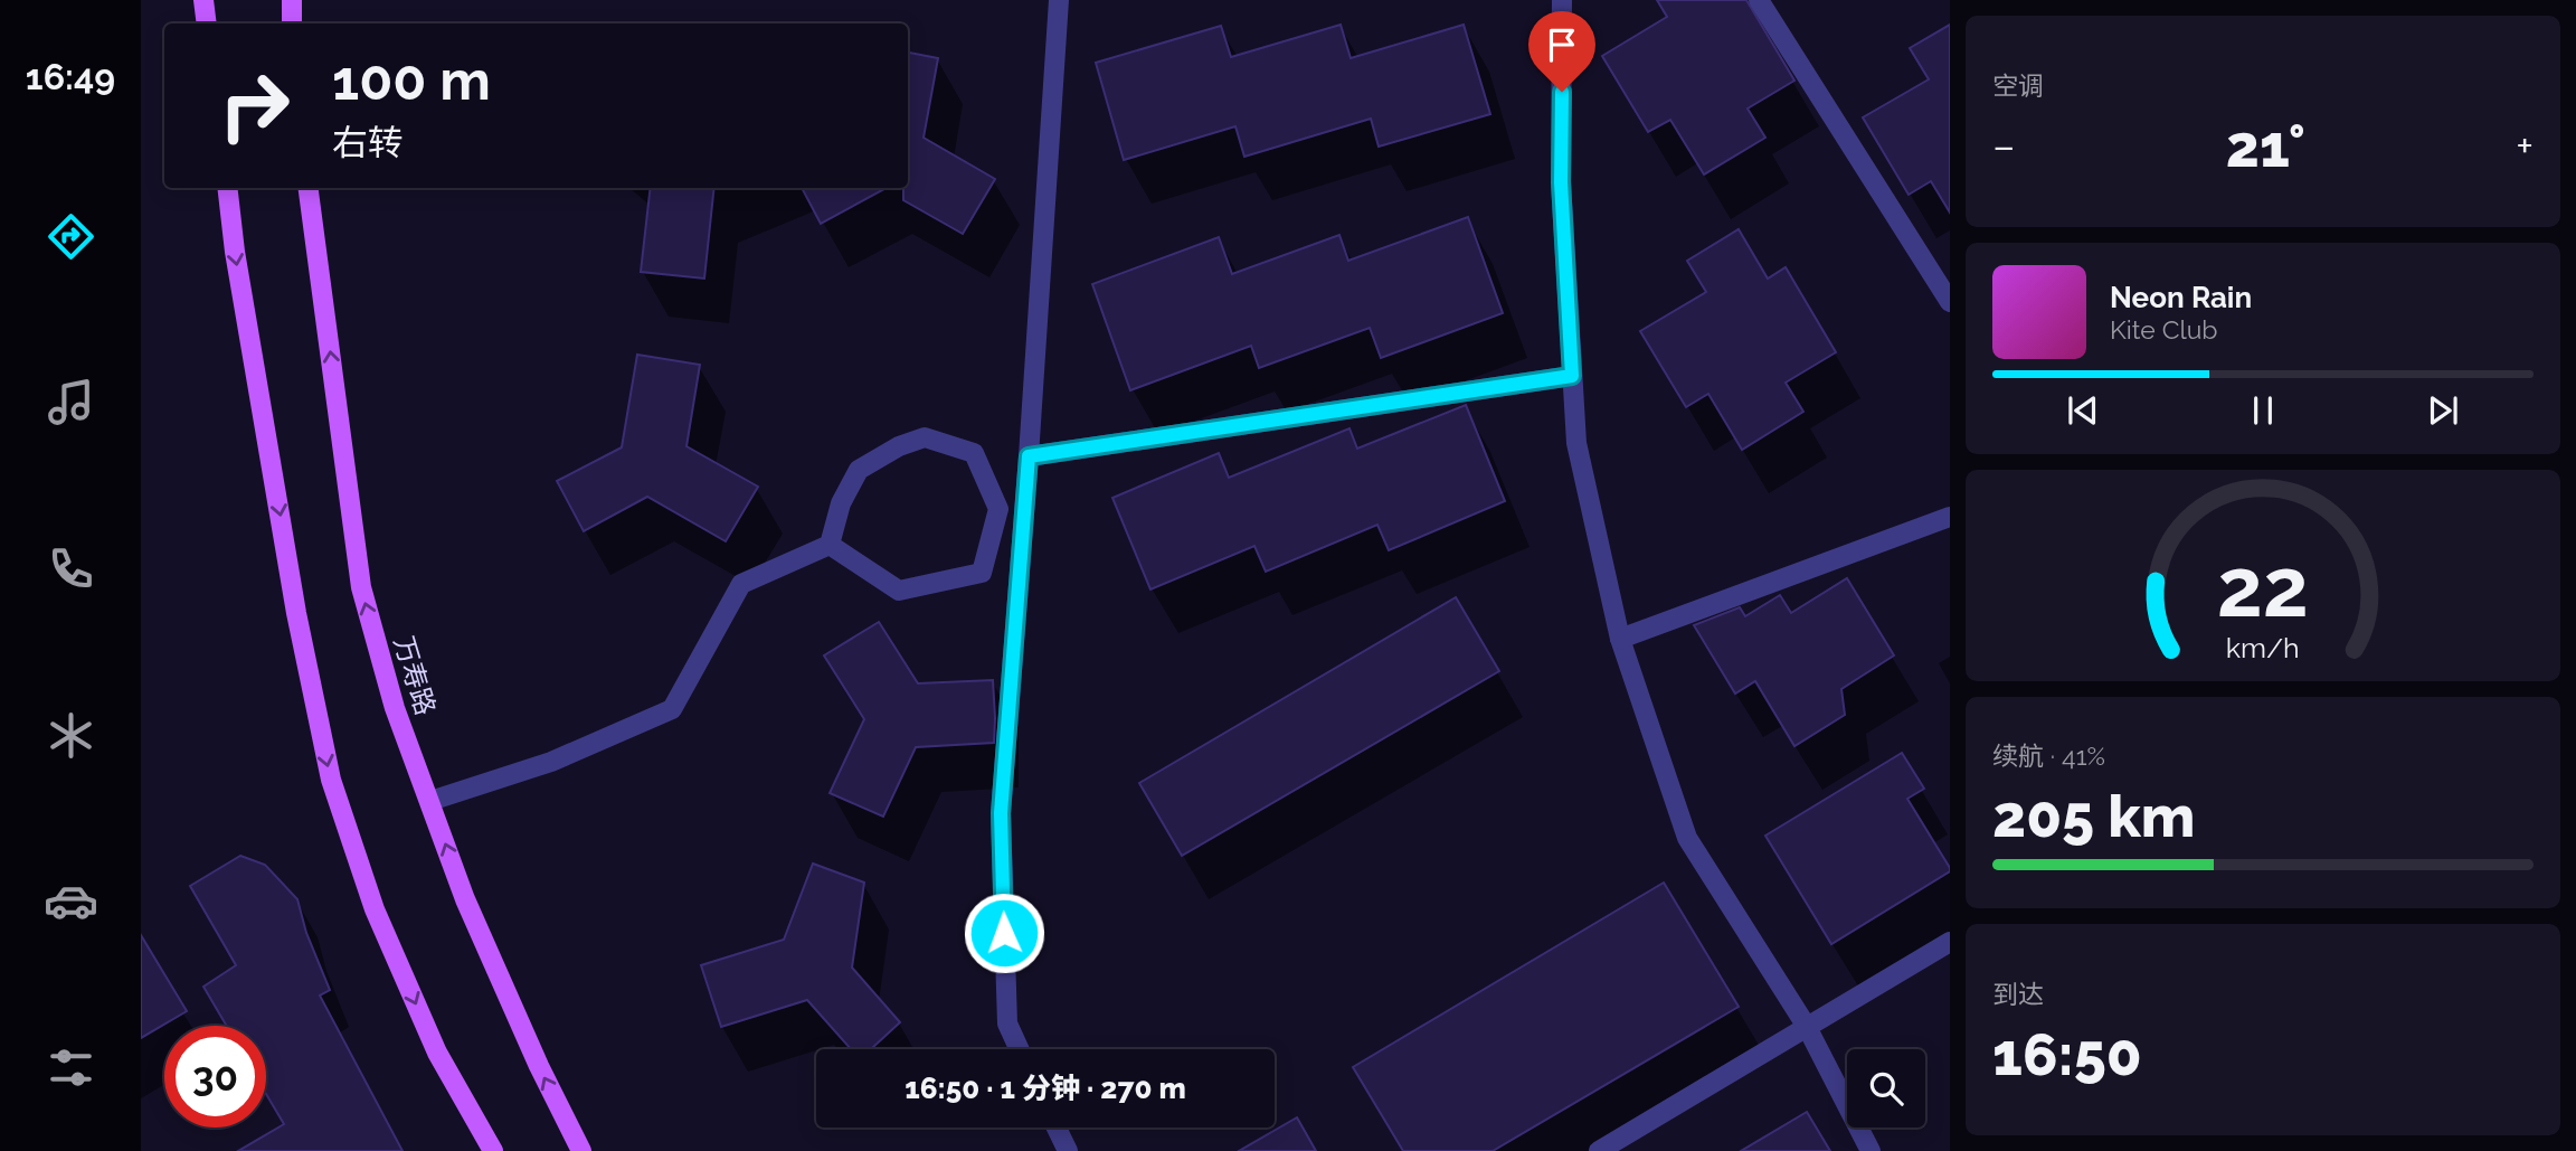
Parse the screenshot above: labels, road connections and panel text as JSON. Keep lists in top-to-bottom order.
{
  "streets": {
    "main road": ["万寿路"]
  },
  "page": {
    "tabs": "16:49",
    "tile": [
      "空调",
      ["续航 · 41%", "205 km"],
      ["到达", "16:50"]
    ],
    "turn": ["100 m", "右转"],
    "heat": ["−", "21°", "+"],
    "song": ["Neon Rain", "Kite Club"],
    "limit": "30",
    "trip": "16:50 · 1 分钟 · 270 m",
    "gauge": ["22", "km/h"]
  }
}
